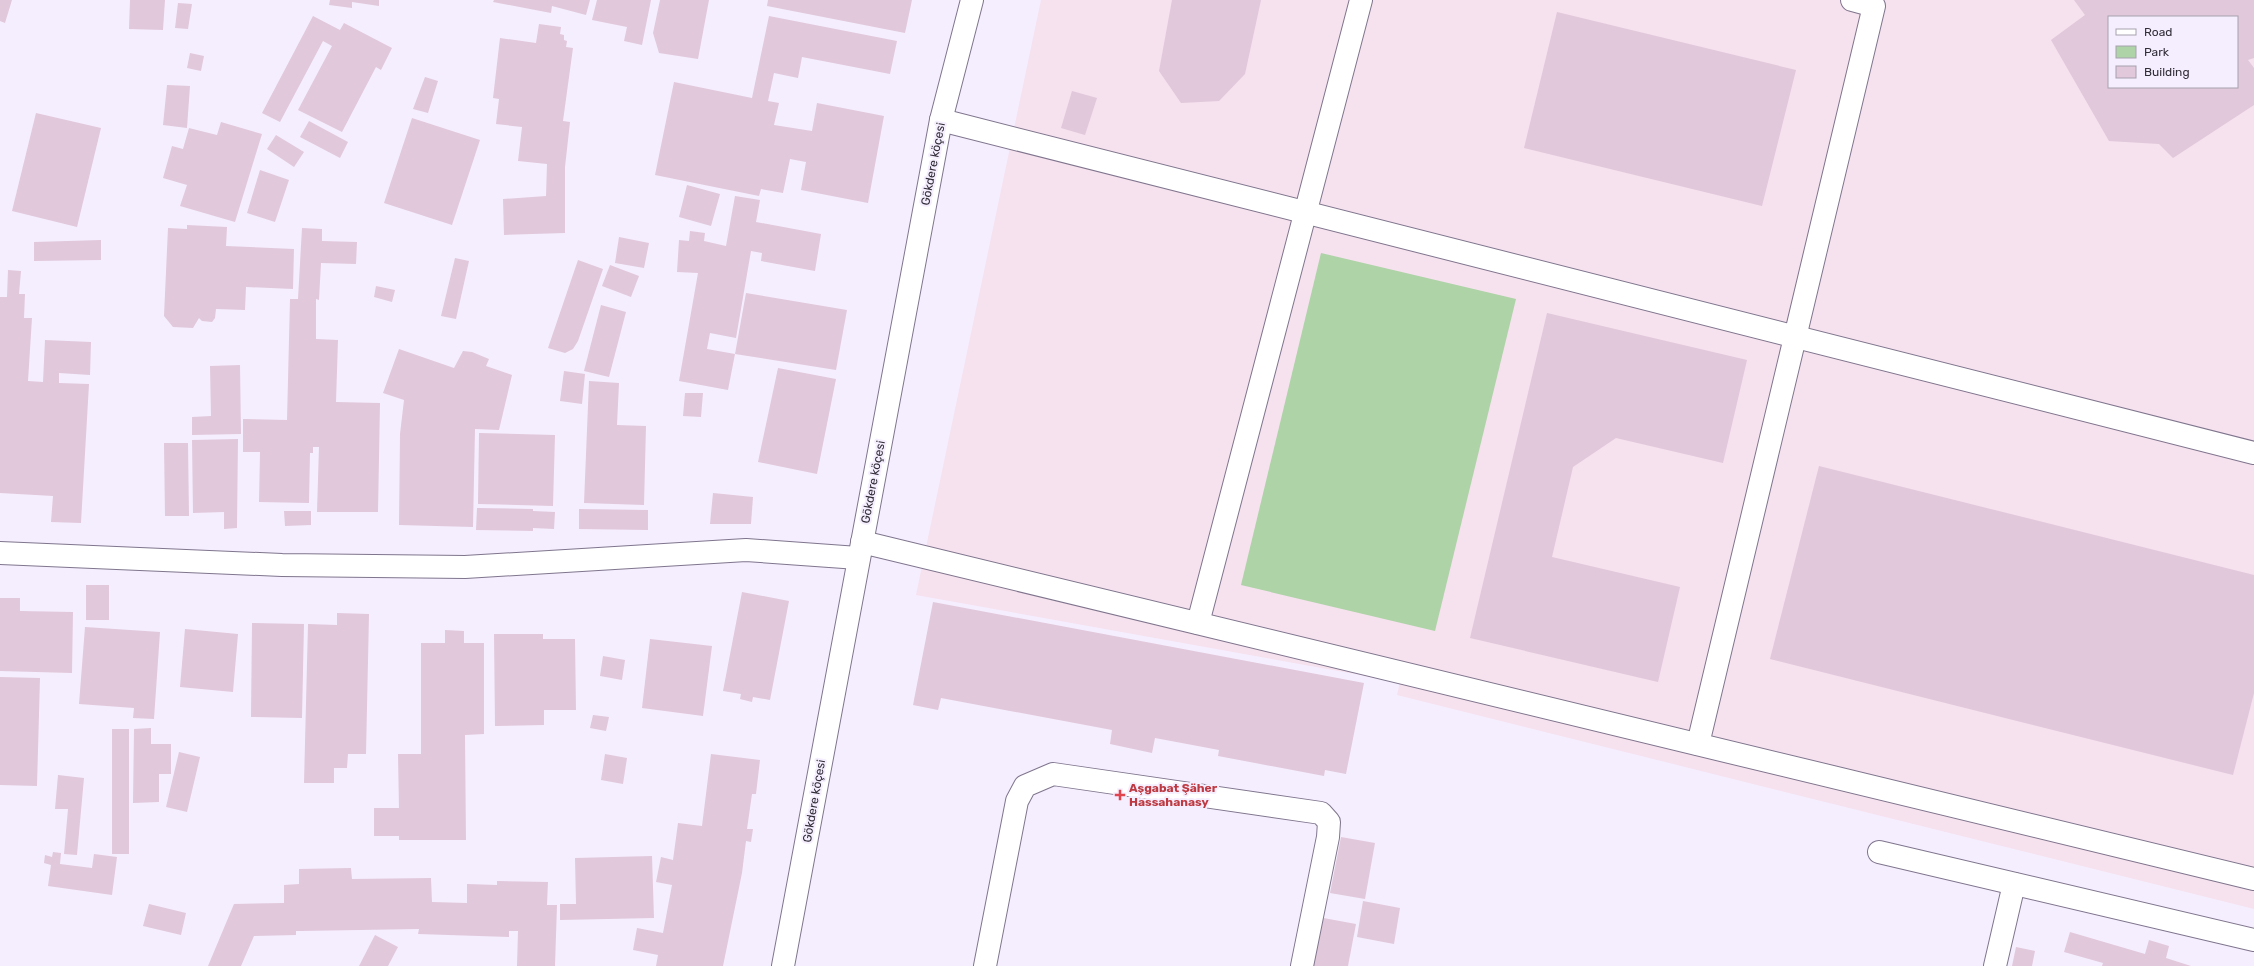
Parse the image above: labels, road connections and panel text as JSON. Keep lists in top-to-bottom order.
{
  "streets": {
    "street": ["Gökdere köçesi"]
  },
  "places": {
    "health": ["Aşgabat Şäher Hassahanasy"]
  },
  "legend": ["Road", "Park", "Building"]
}
